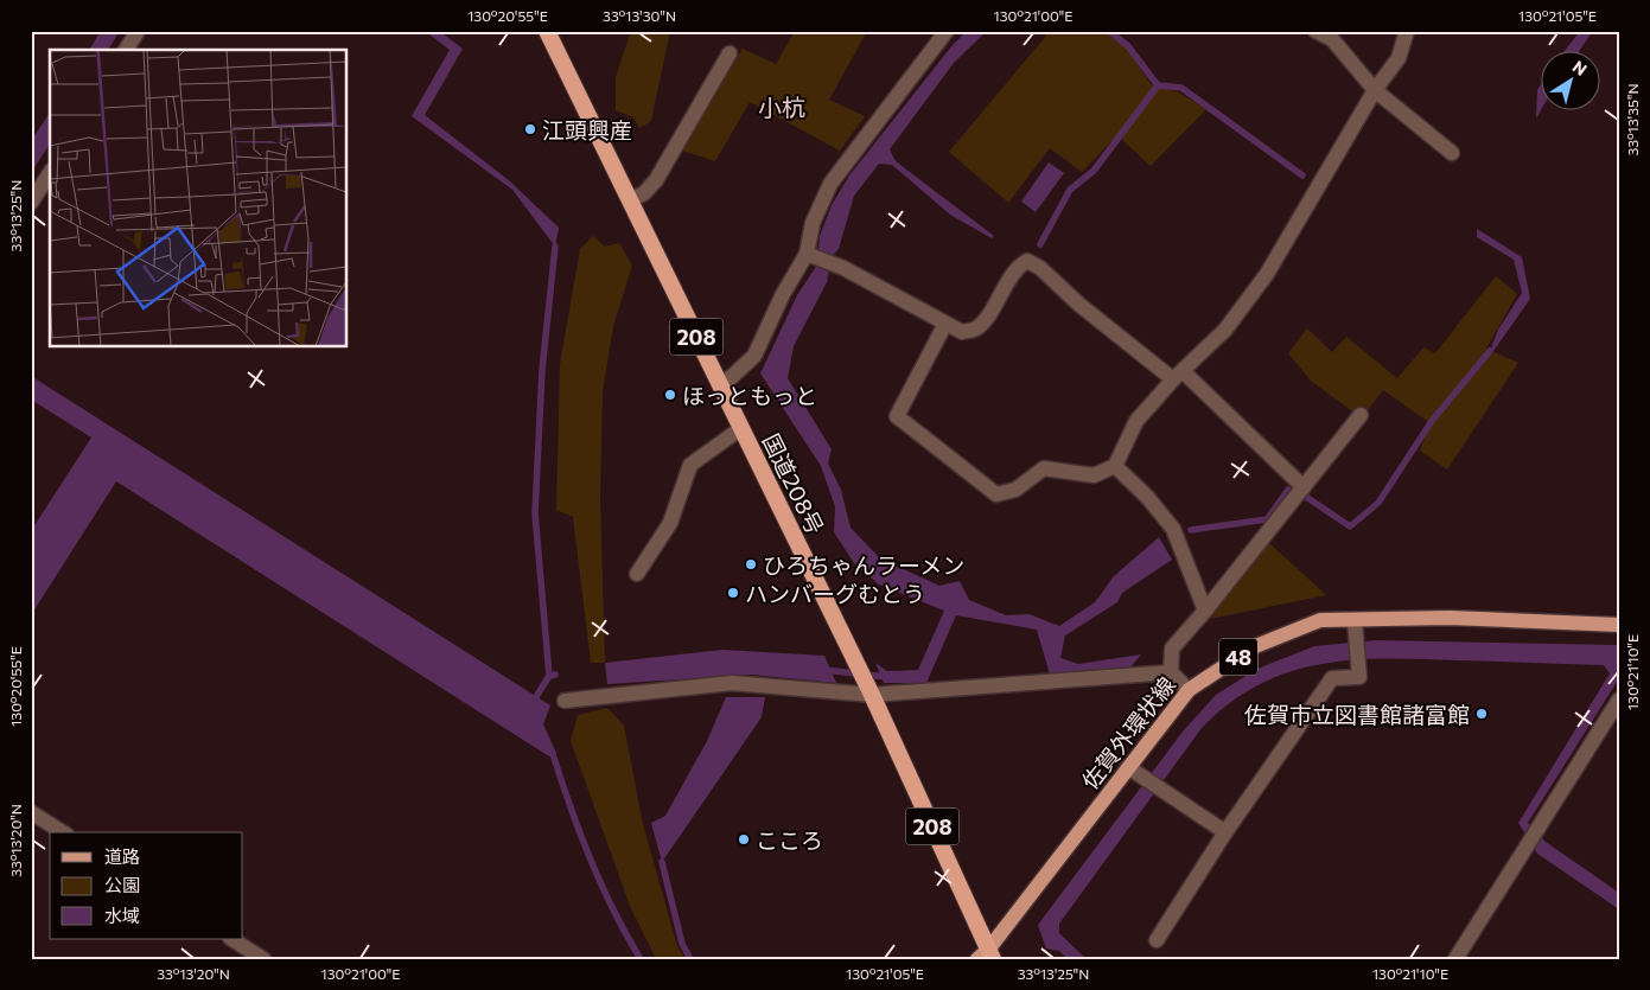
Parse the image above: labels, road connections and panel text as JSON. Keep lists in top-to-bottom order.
{
  "streets": {
    "highway": ["208", "国道208号"],
    "main road": ["48", "佐賀外環状線"]
  },
  "crossings": [
    ["国道208号", "佐賀外環状線"]
  ],
  "districts": ["小杭"],
  "places": [
    "江頭興産",
    "ほっともっと",
    "ひろちゃんラーメン",
    "ハンバーグむとう",
    "佐賀市立図書館諸富館",
    "こころ"
  ],
  "legend": ["道路", "公園", "水域"],
  "north": "top right",
  "coordinates": [
    "130°20'55\"E",
    "33°13'30\"N",
    "130°21'00\"E",
    "130°21'05\"E",
    "33°13'35\"N",
    "33°13'25\"N",
    "130°21'10\"E",
    "33°13'20\"N"
  ]
}
